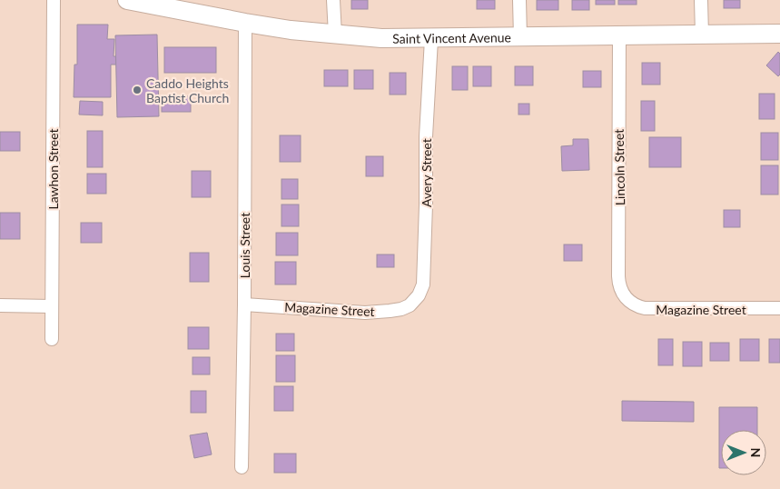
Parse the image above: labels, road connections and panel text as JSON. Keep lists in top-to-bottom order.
{
  "streets": {
    "street": [
      "Saint Vincent Avenue",
      "Lincoln Street",
      "Lawhon Street",
      "Avery Street",
      "Louis Street",
      "Magazine Street"
    ]
  },
  "crossings": [
    ["Saint Vincent Avenue", "Lincoln Street"],
    ["Saint Vincent Avenue", "Avery Street"],
    ["Saint Vincent Avenue", "Louis Street"],
    ["Lincoln Street", "Magazine Street"],
    ["Avery Street", "Magazine Street"],
    ["Louis Street", "Magazine Street"]
  ],
  "places": ["Caddo Heights Baptist Church"],
  "north": "right"
}
